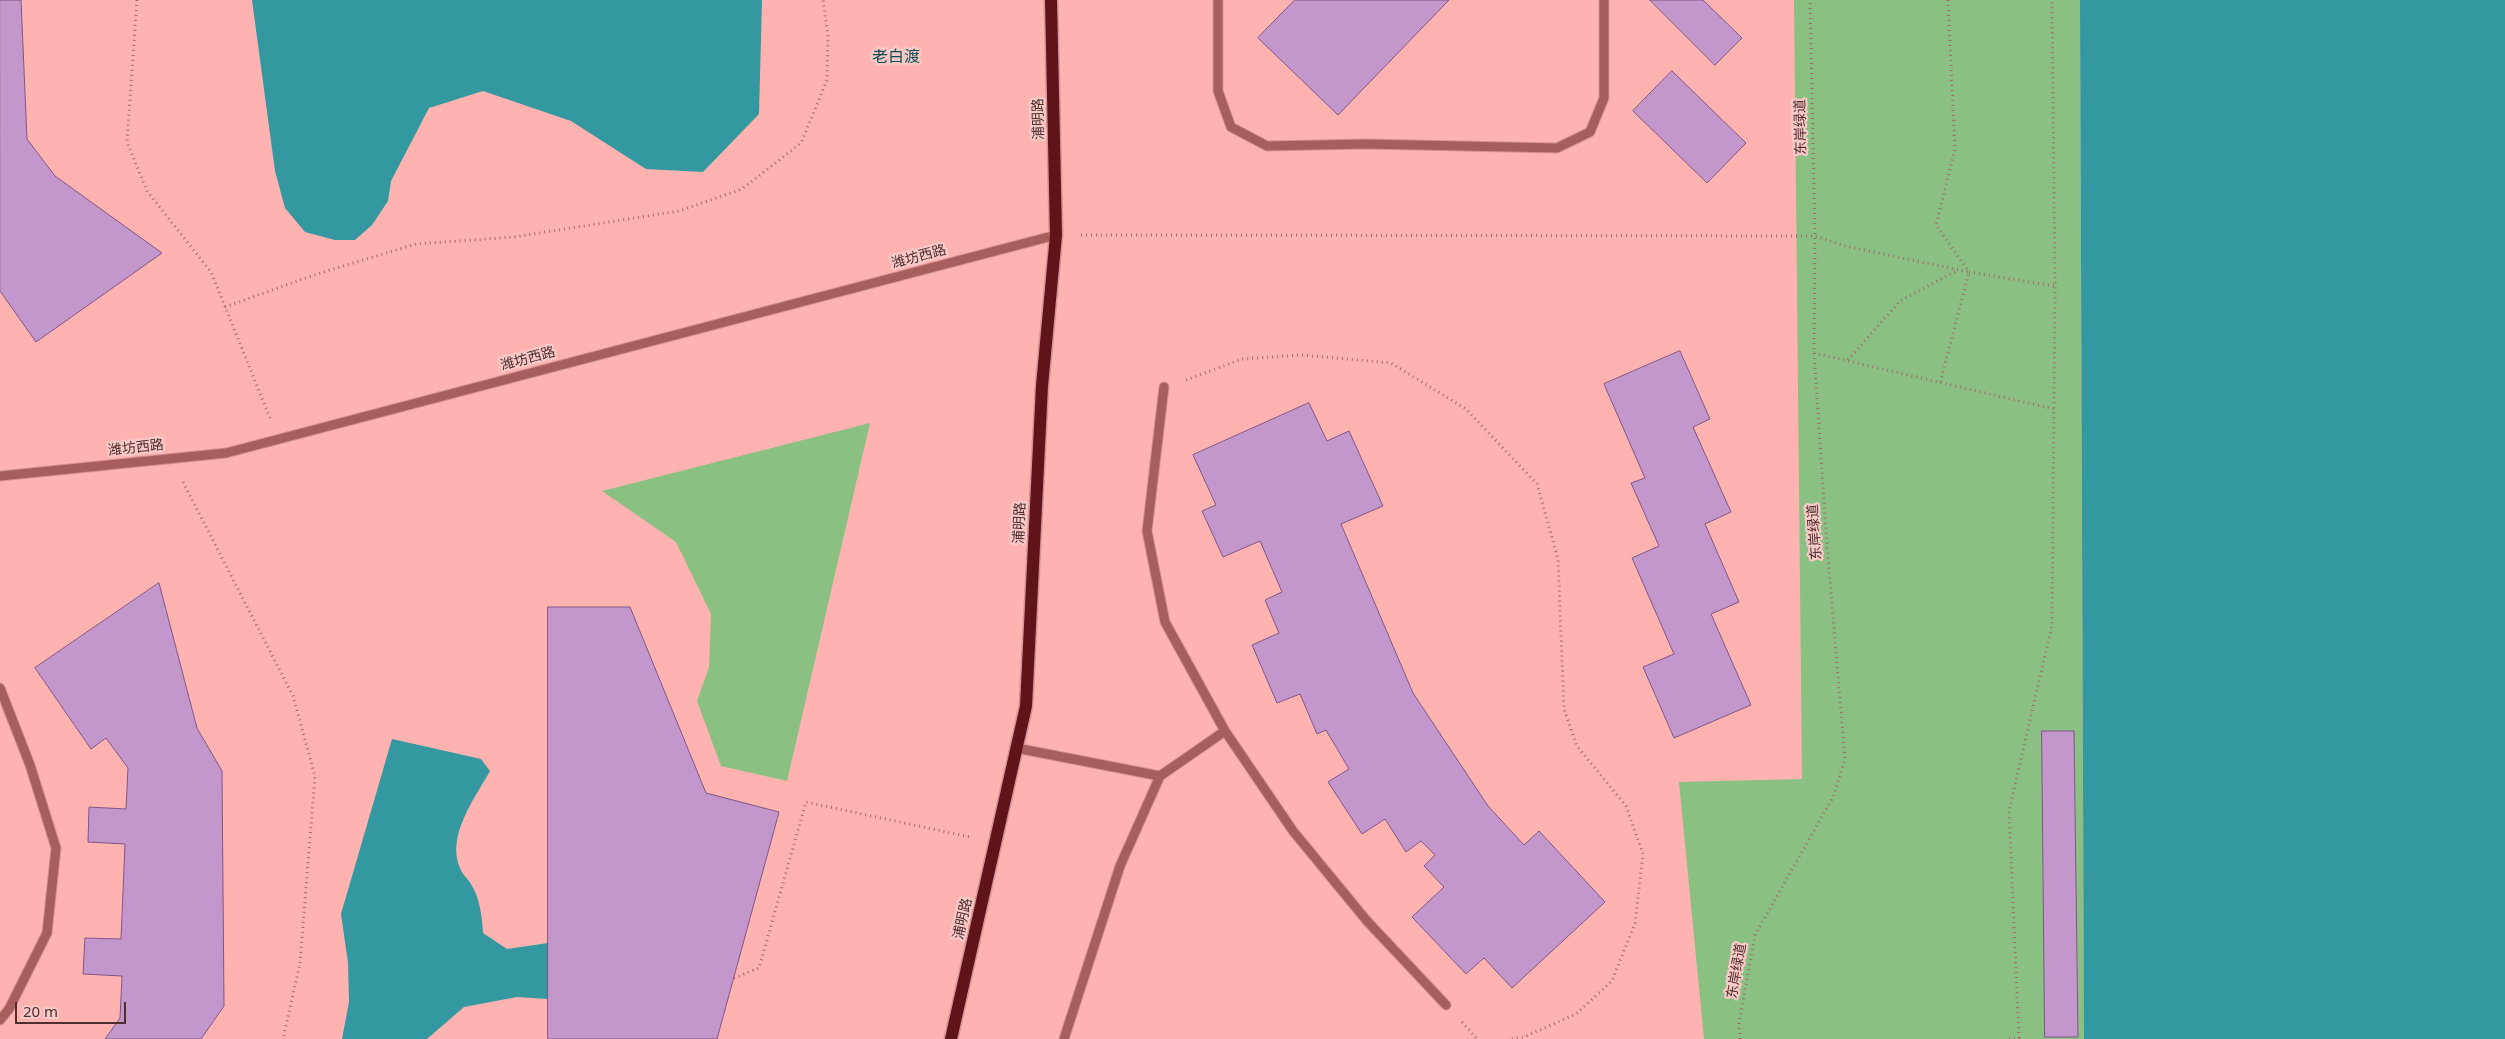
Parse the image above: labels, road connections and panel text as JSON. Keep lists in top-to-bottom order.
{
  "streets": {
    "main road": ["浦明路"],
    "street": ["潍坊西路"],
    "path": ["东岸绿道"]
  },
  "crossings": [
    ["浦明路", "潍坊西路"]
  ],
  "districts": ["老白渡"],
  "scale_bar": "20 m"
}
